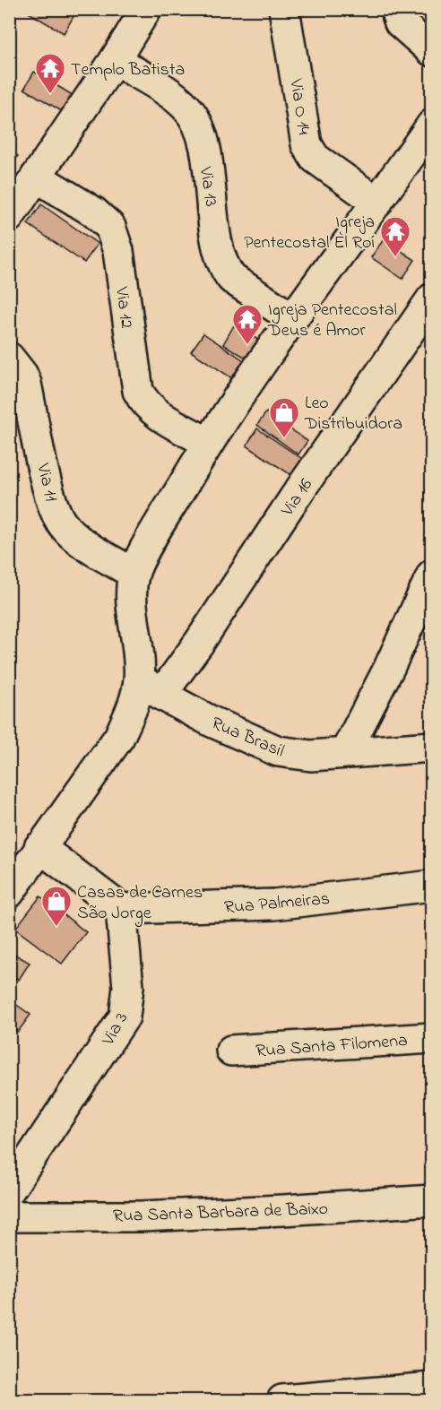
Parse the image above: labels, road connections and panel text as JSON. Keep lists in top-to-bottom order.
{
  "streets": {
    "street": [
      "Via O 14",
      "Via 13",
      "Via 12",
      "Via 11",
      "Via 16",
      "Rua Brasil",
      "Rua Palmeiras",
      "Via 3",
      "Rua Santa Filomena",
      "Rua Santa Barbara de Baixo"
    ]
  },
  "crossings": [
    ["Via 16", "Rua Brasil"],
    ["Rua Palmeiras", "Via 3"]
  ],
  "places": {
    "temple": ["Templo Batista", "Igreja Pentecostal El Roí", "Igreja Pentecostal Deus é Amor"],
    "shop": ["Leo Distribuidora", "Casas de Carnes São Jorge"]
  }
}
